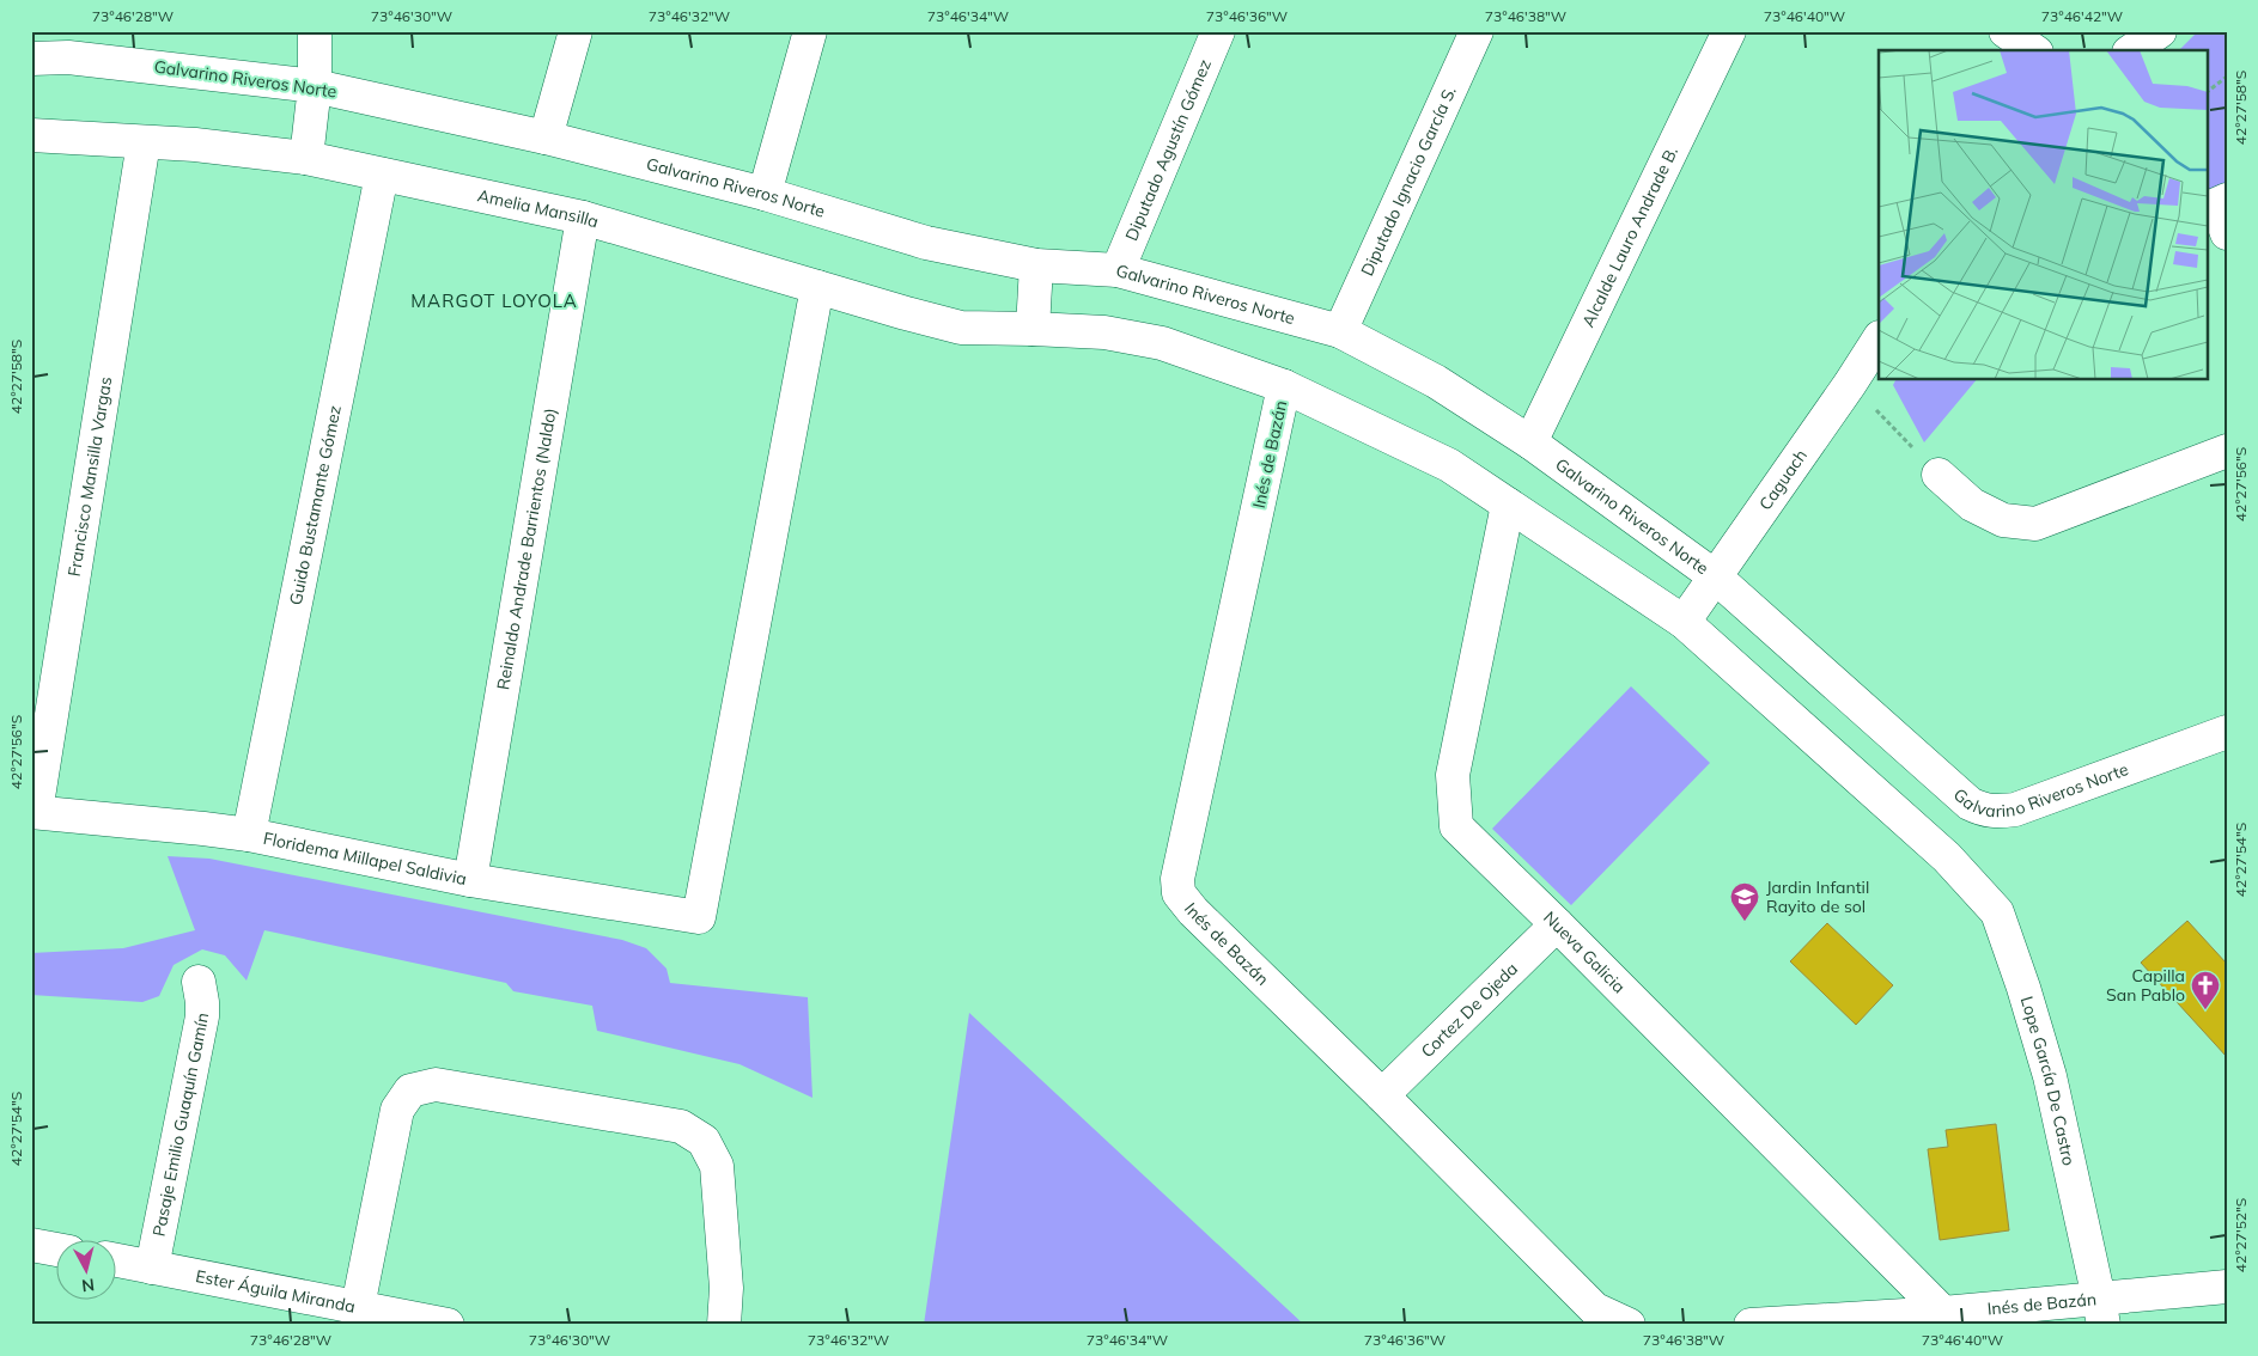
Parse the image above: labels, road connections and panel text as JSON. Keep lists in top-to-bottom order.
{
  "streets": {
    "street": [
      "Galvarino Riveros Norte",
      "Diputado Agustín Gómez",
      "Diputado Ignacio García S.",
      "Amelia Mansilla",
      "Alcalde Lauro Andrade B.",
      "Inés de Bazán",
      "Francisco Mansilla Vargas",
      "Caguach",
      "Guido Bustamante Gómez",
      "Reinaldo Andrade Barrientos (Naldo)",
      "Floridema Millapel Saldivia",
      "Nueva Galicia",
      "Cortez De Ojeda",
      "Lope García De Castro",
      "Pasaje Emilio Guaquín Gamín",
      "Ester Águila Miranda"
    ]
  },
  "crossings": [
    ["Galvarino Riveros Norte", "Diputado Agustín Gómez"],
    ["Galvarino Riveros Norte", "Diputado Ignacio García S."],
    ["Galvarino Riveros Norte", "Alcalde Lauro Andrade B."],
    ["Galvarino Riveros Norte", "Caguach"],
    ["Amelia Mansilla", "Inés de Bazán"],
    ["Amelia Mansilla", "Francisco Mansilla Vargas"],
    ["Amelia Mansilla", "Guido Bustamante Gómez"],
    ["Amelia Mansilla", "Reinaldo Andrade Barrientos (Naldo)"],
    ["Amelia Mansilla", "Floridema Millapel Saldivia"],
    ["Amelia Mansilla", "Nueva Galicia"],
    ["Amelia Mansilla", "Lope García De Castro"],
    ["Inés de Bazán", "Nueva Galicia"],
    ["Inés de Bazán", "Cortez De Ojeda"],
    ["Inés de Bazán", "Lope García De Castro"],
    ["Francisco Mansilla Vargas", "Floridema Millapel Saldivia"],
    ["Caguach", "Lope García De Castro"],
    ["Guido Bustamante Gómez", "Floridema Millapel Saldivia"],
    ["Reinaldo Andrade Barrientos (Naldo)", "Floridema Millapel Saldivia"],
    ["Nueva Galicia", "Cortez De Ojeda"],
    ["Nueva Galicia", "Lope García De Castro"],
    ["Pasaje Emilio Guaquín Gamín", "Ester Águila Miranda"]
  ],
  "districts": ["MARGOT LOYOLA"],
  "places": {
    "school or university": ["Jardin Infantil Rayito de sol"],
    "church": ["Capilla San Pablo"]
  },
  "north": "bottom",
  "coordinates": [
    "73°46'28\"W",
    "73°46'30\"W",
    "73°46'32\"W",
    "73°46'34\"W",
    "73°46'36\"W",
    "73°46'38\"W",
    "73°46'40\"W",
    "73°46'42\"W",
    "42°27'58\"S",
    "42°27'56\"S",
    "42°27'54\"S",
    "42°27'52\"S"
  ]
}
